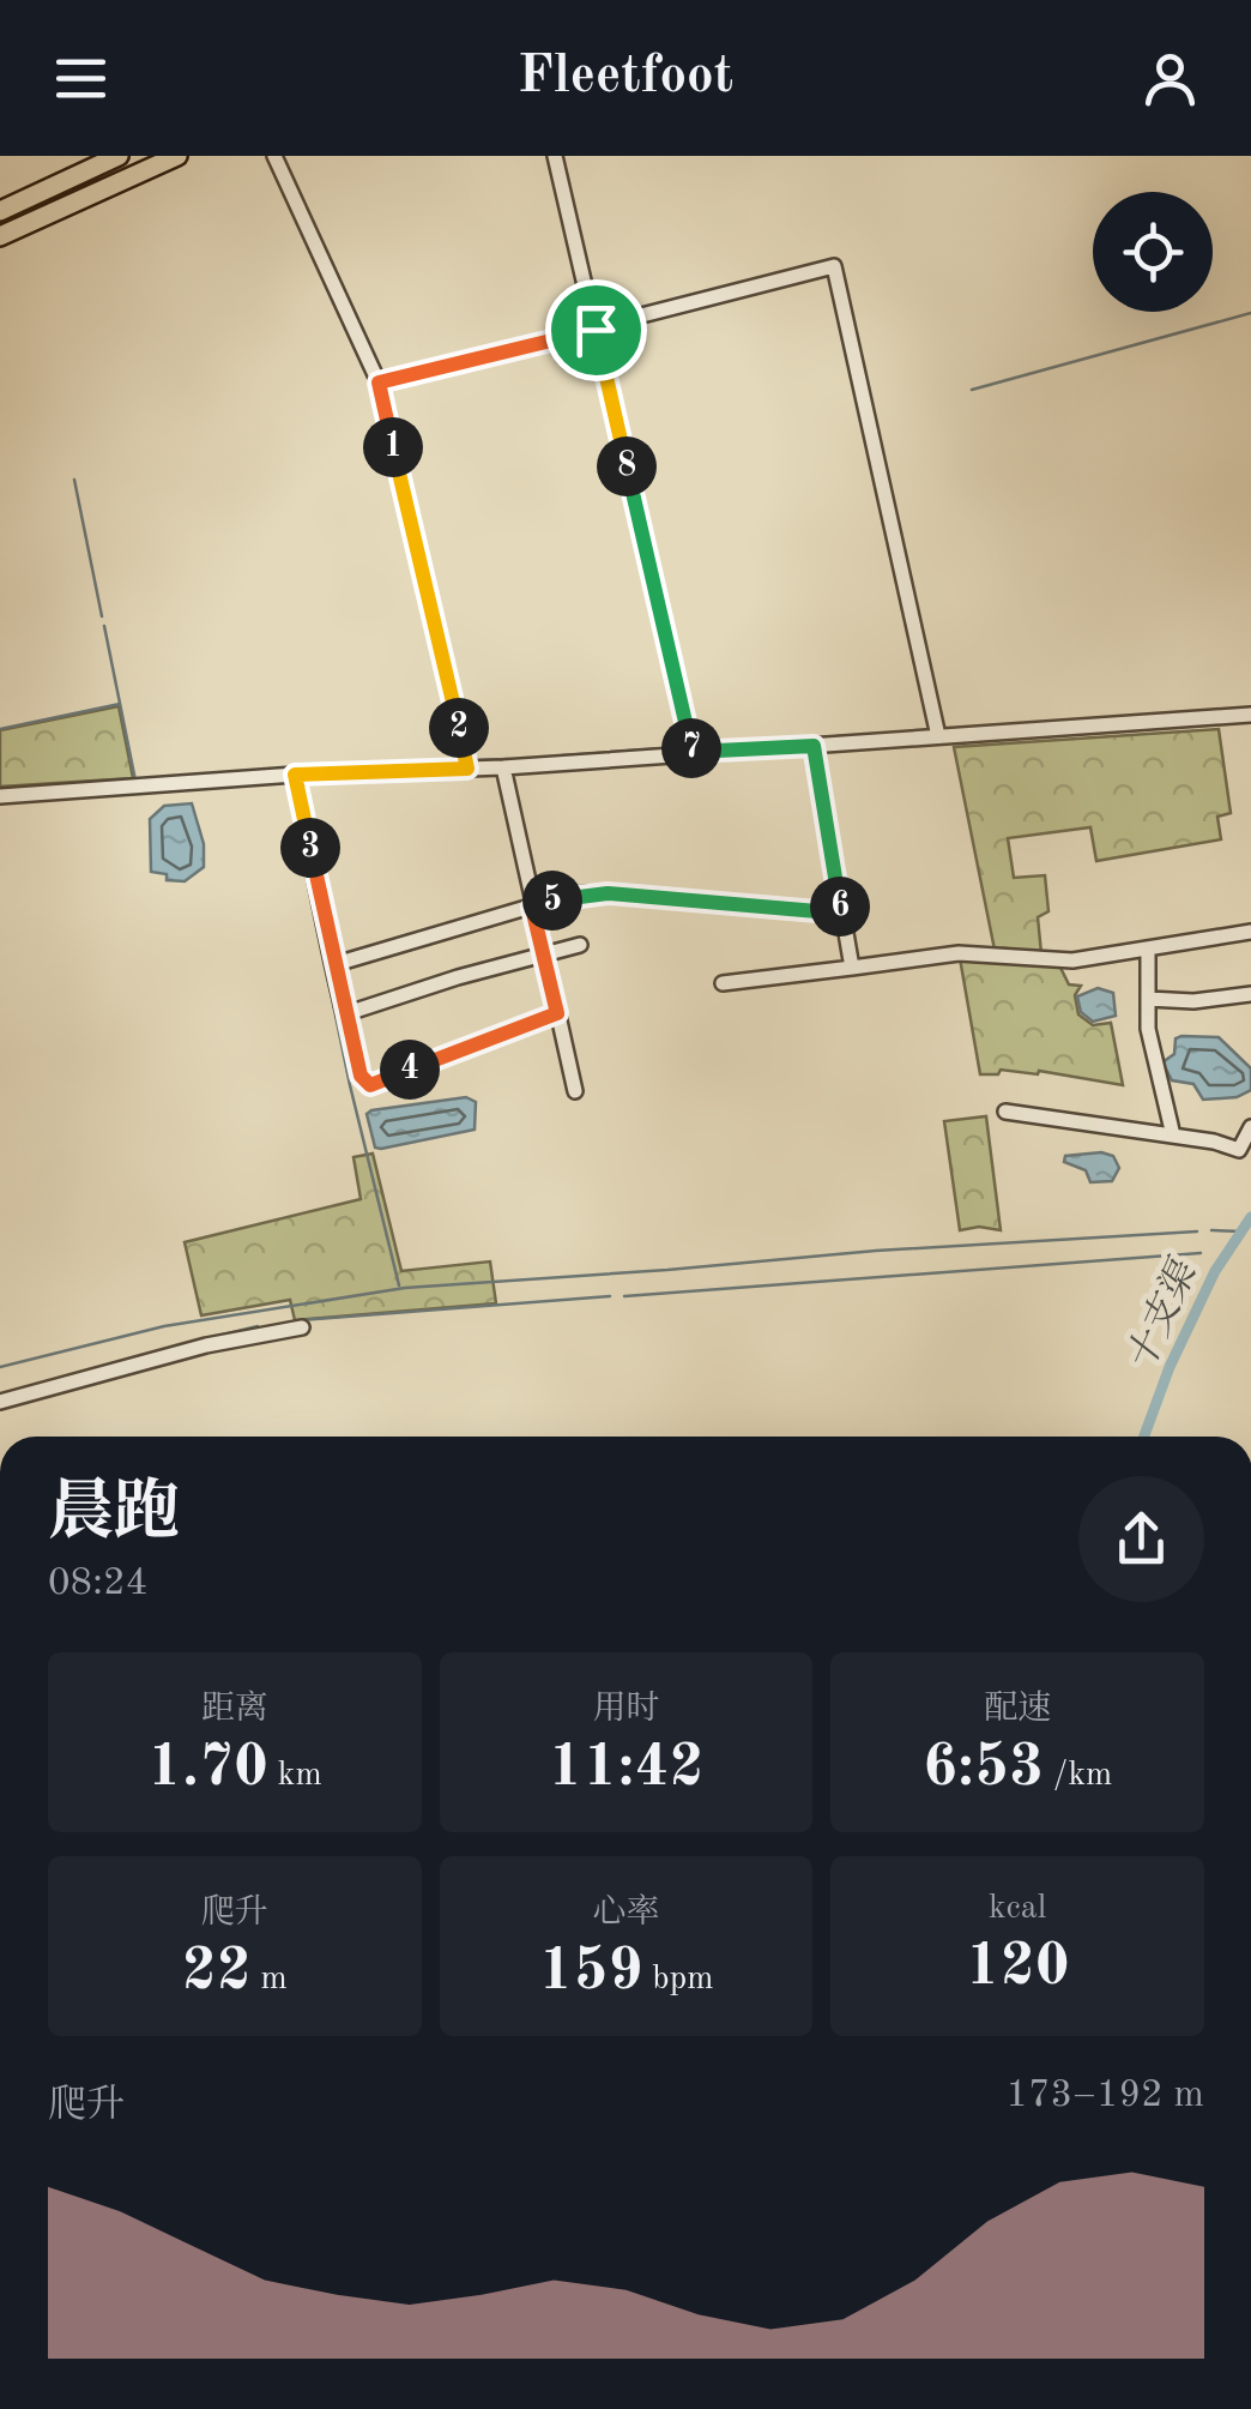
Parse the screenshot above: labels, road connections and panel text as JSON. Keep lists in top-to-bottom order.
{
  "water": ["十支渠"],
  "page": {
    "header": "Fleetfoot",
    "pins": [
      "1",
      "8",
      "2",
      "7",
      "3",
      "5",
      "6",
      "4"
    ],
    "heading": ["晨跑", "08:24"],
    "stats": [
      ["距离", "1.70 km"],
      ["用时", "11:42"],
      ["配速", "6:53 /km"],
      ["爬升", "22 m"],
      ["心率", "159 bpm"],
      ["kcal", "120"]
    ],
    "chart": ["爬升", "173–192 m"]
  }
}
